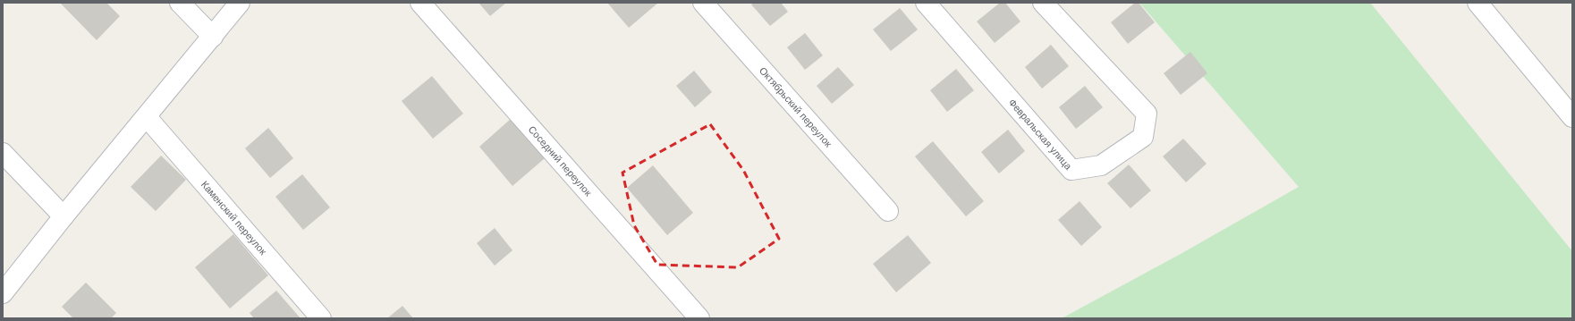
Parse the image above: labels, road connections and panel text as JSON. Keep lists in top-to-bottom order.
{
  "streets": {
    "street": [
      "Октябрьский переулок",
      "Февральская улица",
      "Соседний переулок",
      "Каменский переулок"
    ]
  }
}
